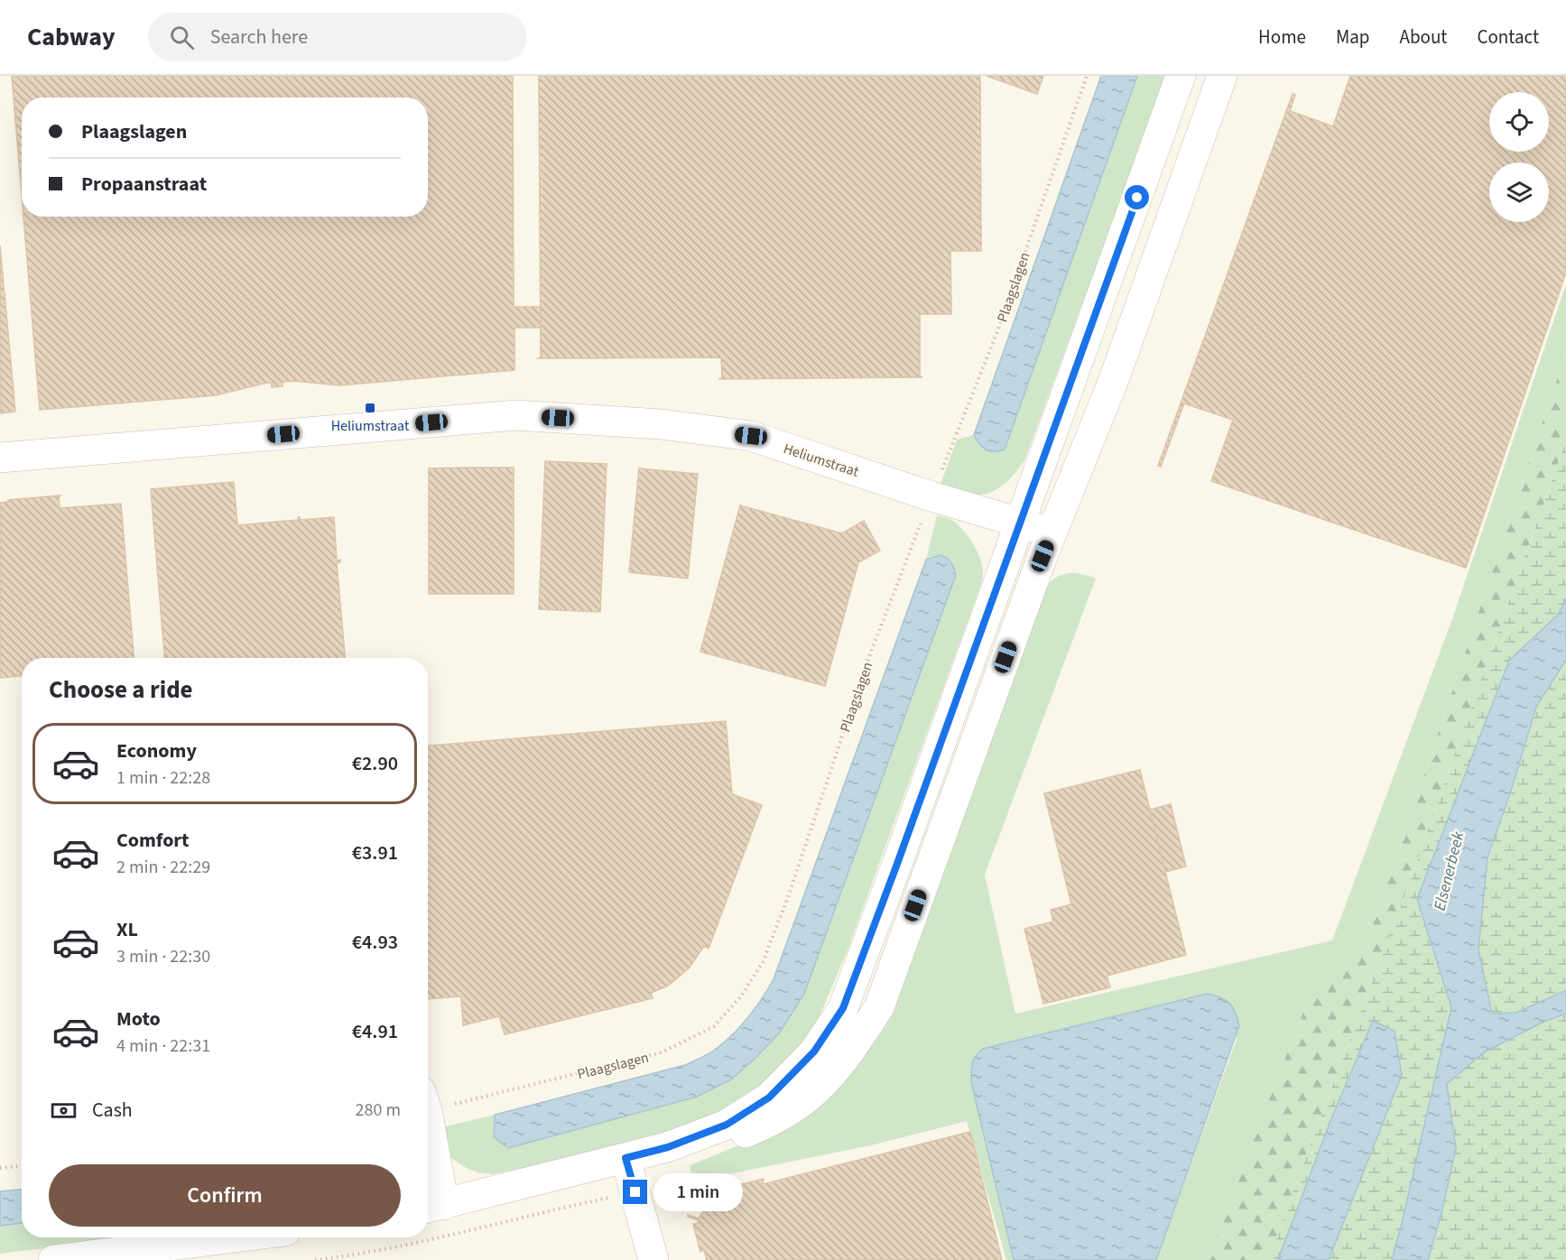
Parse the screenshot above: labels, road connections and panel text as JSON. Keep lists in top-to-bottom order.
{
  "streets": {
    "street": ["Heliumstraat"],
    "path": ["Plaagslagen"]
  },
  "crossings": [
    ["Plaagslagen", "Heliumstraat"]
  ],
  "water": ["Elsenerbeek"],
  "places": {
    "transit": ["Heliumstraat"]
  },
  "page": {
    "header": "Cabway",
    "search": "Search here",
    "nav": [
      "Home",
      "Map",
      "About",
      "Contact"
    ],
    "banner": ["Plaagslagen", "Propaanstraat"],
    "heading": "Choose a ride",
    "list": [
      {
        "name": "Economy",
        "note": "1 min · 22:28",
        "value": "€2.90"
      },
      {
        "name": "Comfort",
        "note": "2 min · 22:29",
        "value": "€3.91"
      },
      {
        "name": "XL",
        "note": "3 min · 22:30",
        "value": "€4.93"
      },
      {
        "name": "Moto",
        "note": "4 min · 22:31",
        "value": "€4.91"
      }
    ],
    "pay": ["Cash", "280 m"],
    "buttons": "Confirm",
    "bubble": "1 min"
  }
}
